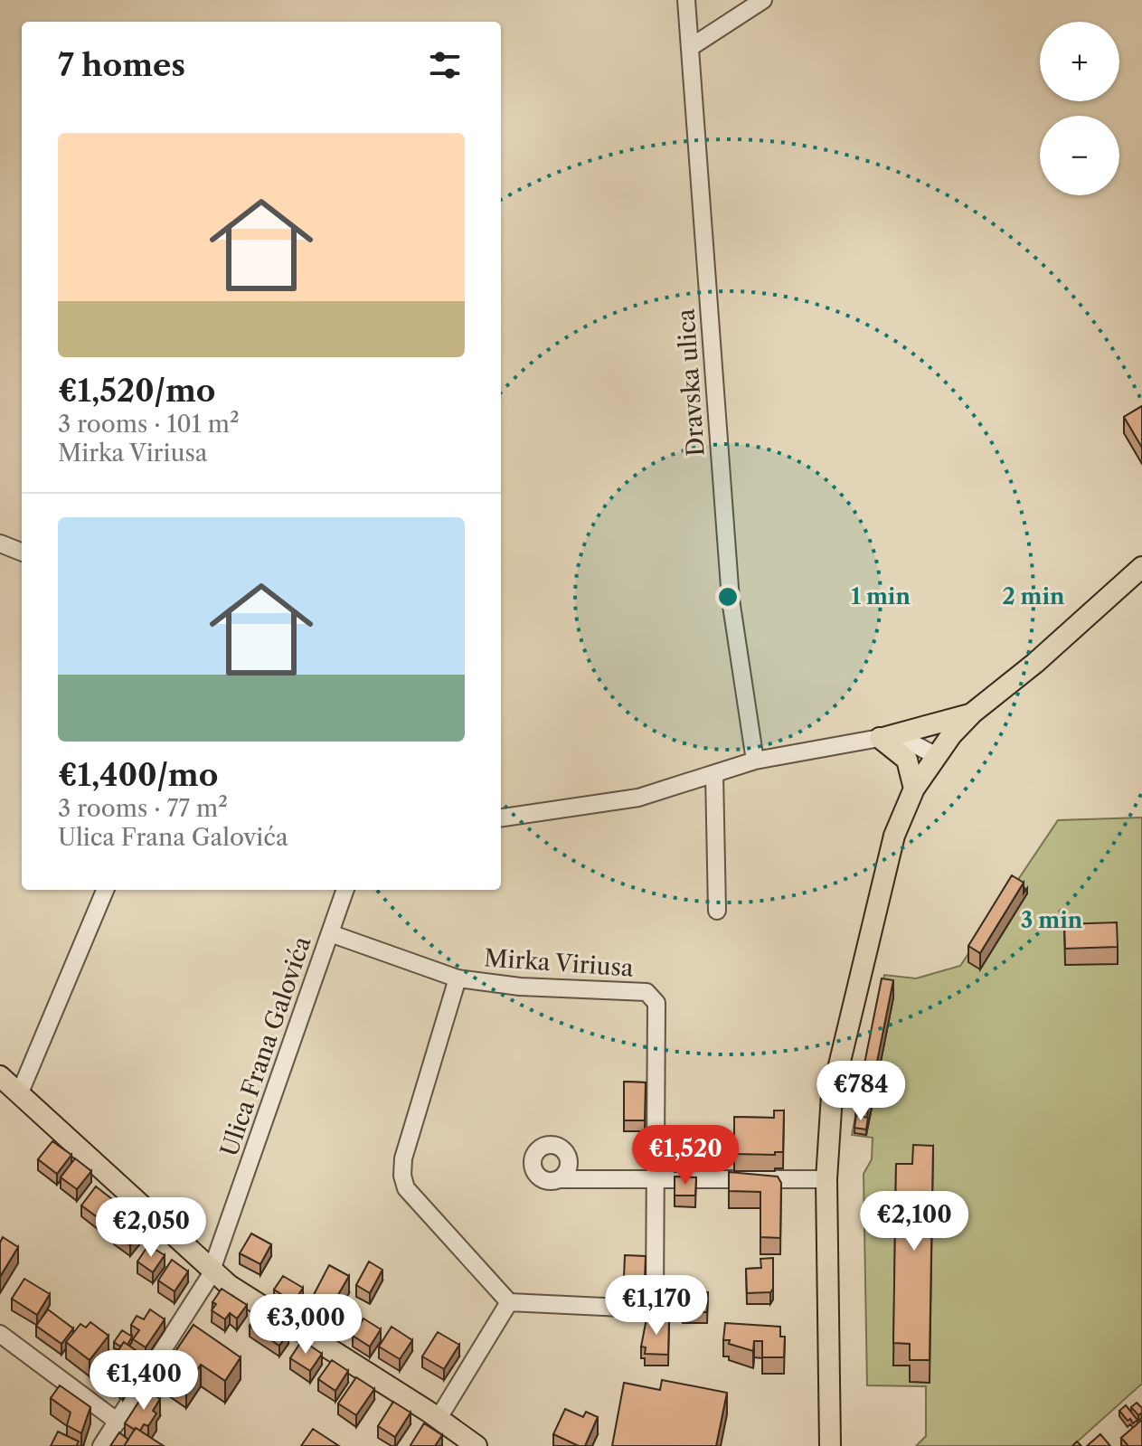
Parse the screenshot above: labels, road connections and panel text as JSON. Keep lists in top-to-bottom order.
{
  "streets": {
    "street": ["Dravska ulica", "Mirka Viriusa", "Ulica Frana Galovića"]
  },
  "crossings": [
    ["Mirka Viriusa", "Ulica Frana Galovića"]
  ],
  "page": {
    "map_buttons": ["+", "−"],
    "heading": "7 homes",
    "list": [
      {
        "name": "€1,520/mo",
        "note": "3 rooms · 101 m² · Mirka Viriusa"
      },
      {
        "name": "€1,400/mo",
        "note": "3 rooms · 77 m² · Ulica Frana Galovića"
      }
    ],
    "price": [
      "€784",
      "€1,520",
      "€2,100",
      "€2,050",
      "€1,170",
      "€3,000",
      "€1,400"
    ]
  },
  "rings": ["1 min", "2 min", "3 min"]
}
